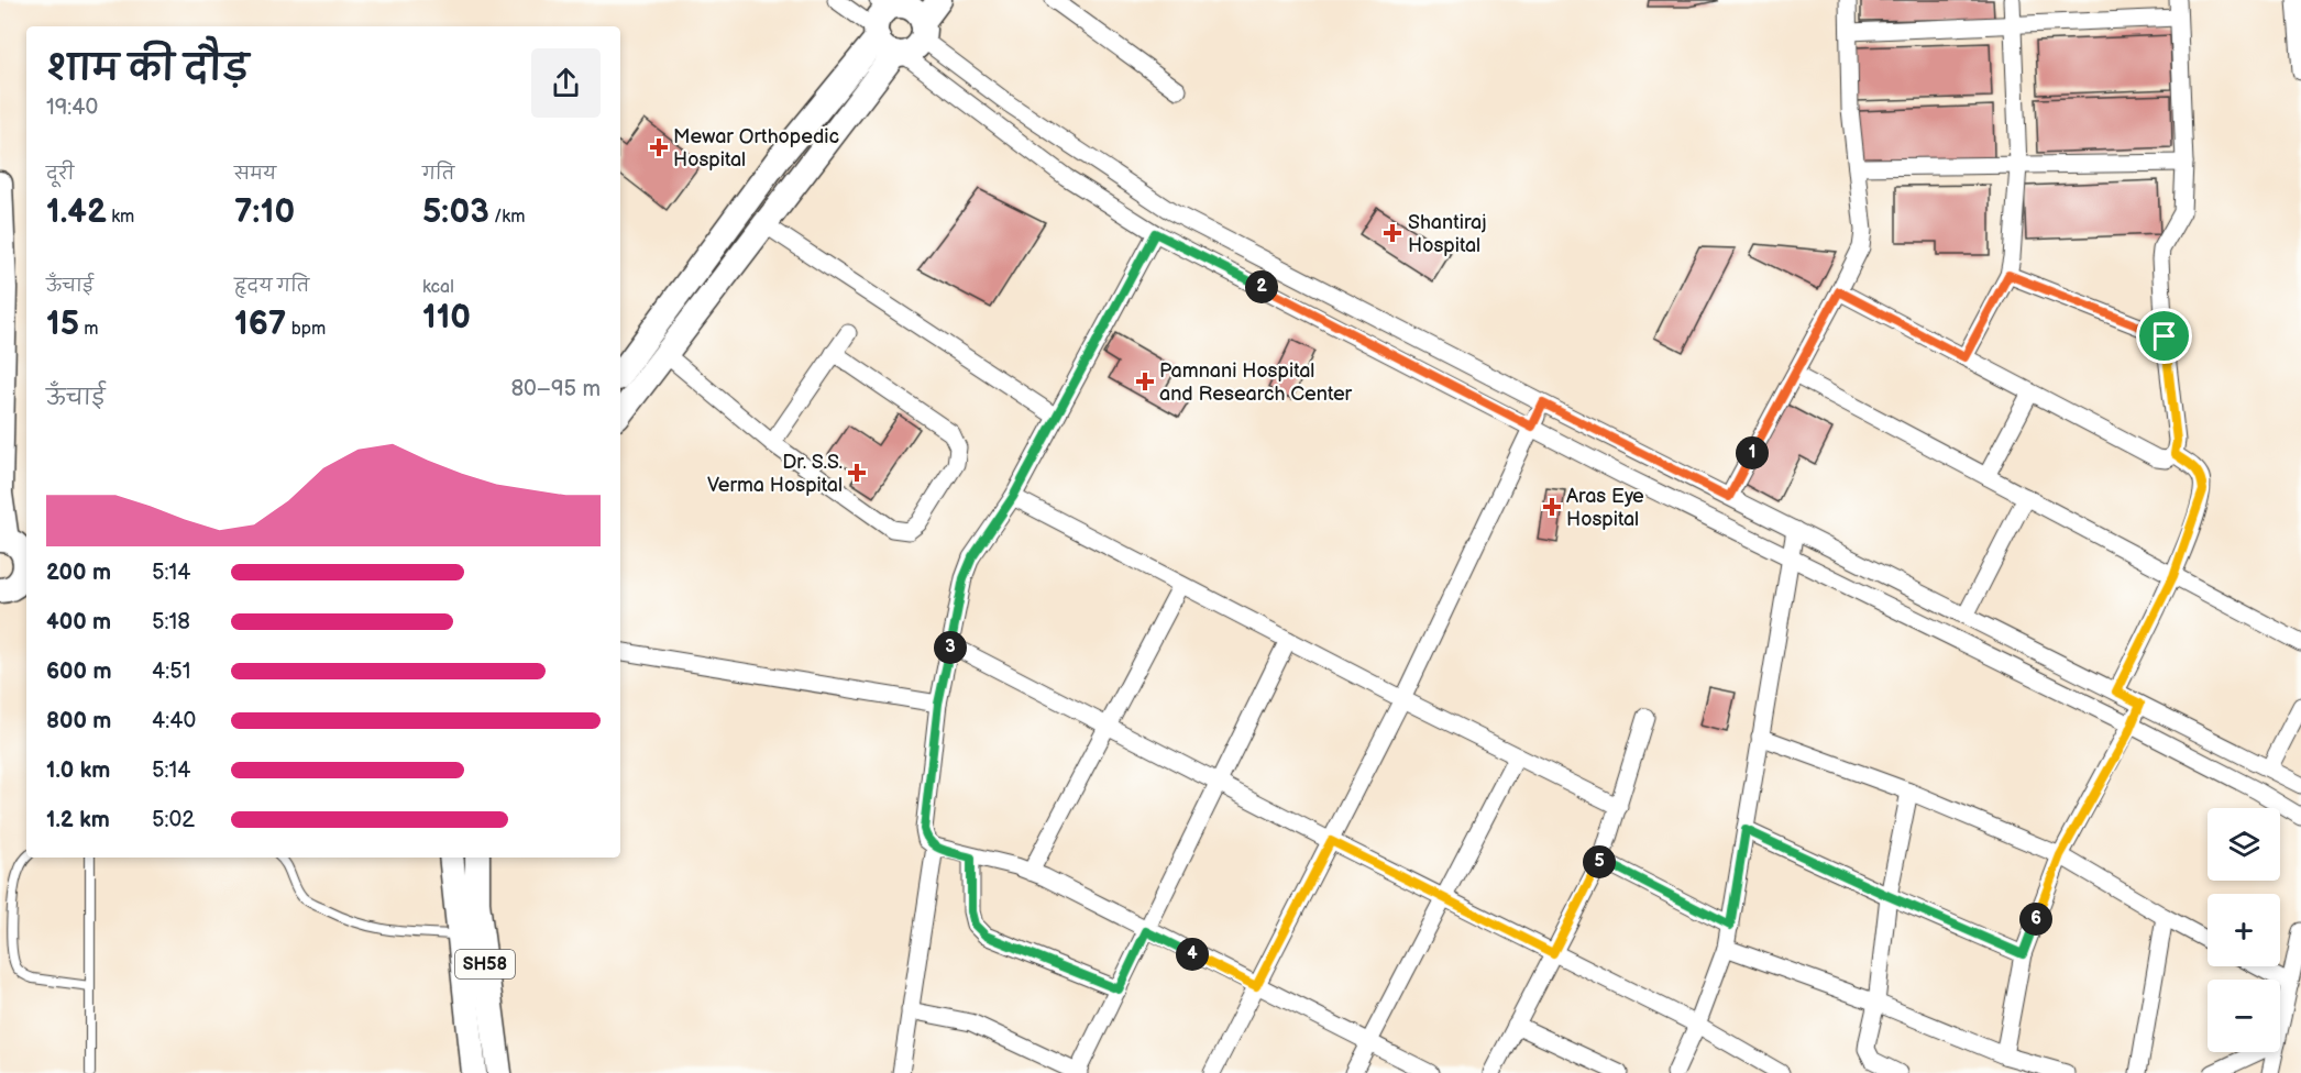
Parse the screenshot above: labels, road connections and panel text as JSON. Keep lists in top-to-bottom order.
{
  "streets": {
    "main road": ["SH58"]
  },
  "places": {
    "health": [
      "Mewar Orthopedic Hospital",
      "Shantiraj Hospital",
      "Pamnani Hospital and Research Center",
      "Dr. S.S. Verma Hospital",
      "Aras Eye Hospital"
    ]
  },
  "page": {
    "heading": ["शाम की दौड़", "19:40"],
    "stats": [
      ["दूरी", "1.42 km"],
      ["समय", "7:10"],
      ["गति", "5:03 /km"],
      ["ऊँचाई", "15 m"],
      ["हृदय गति", "167 bpm"],
      ["kcal", "110"]
    ],
    "pins": [
      "2",
      "1",
      "3",
      "5",
      "6",
      "4"
    ],
    "chart": ["ऊँचाई", "80–95 m"],
    "list": [
      {
        "name": "200 m",
        "note": "5:14"
      },
      {
        "name": "400 m",
        "note": "5:18"
      },
      {
        "name": "600 m",
        "note": "4:51"
      },
      {
        "name": "800 m",
        "note": "4:40"
      },
      {
        "name": "1.0 km",
        "note": "5:14"
      },
      {
        "name": "1.2 km",
        "note": "5:02"
      }
    ],
    "map_buttons": ["+", "−"]
  }
}
